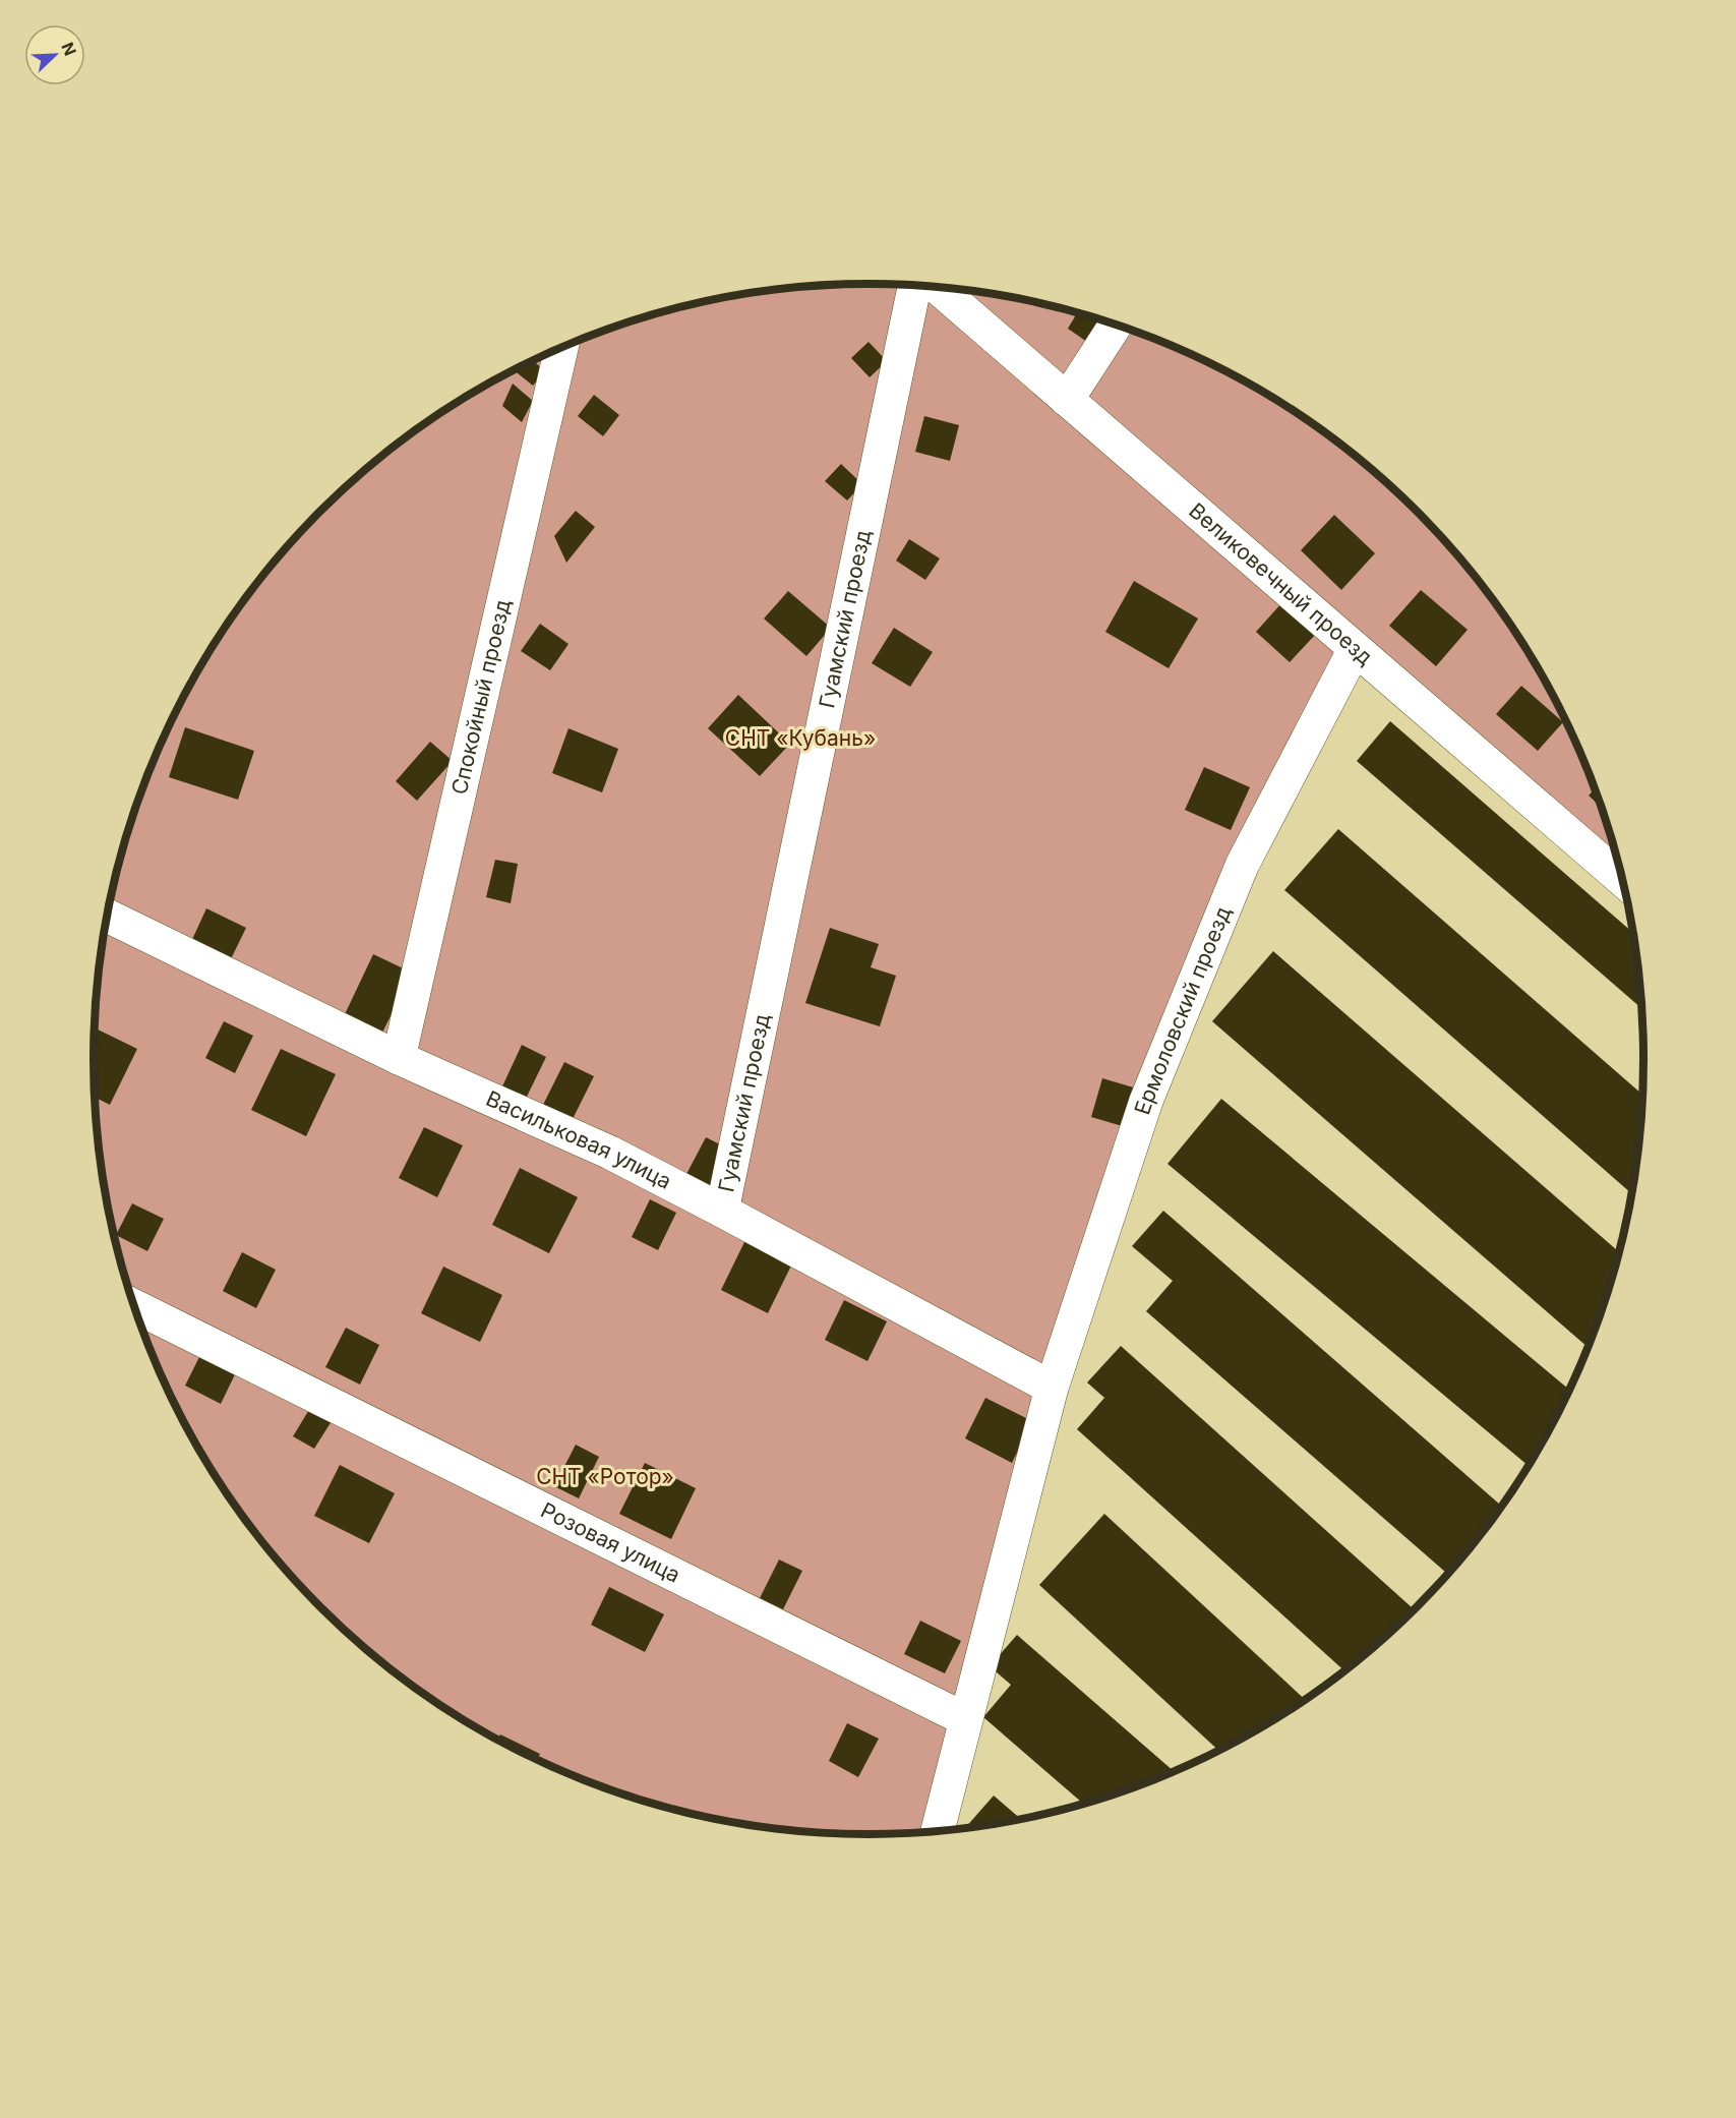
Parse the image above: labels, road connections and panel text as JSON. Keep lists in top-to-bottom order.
{
  "streets": {
    "street": [
      "Великовечный проезд",
      "Гуамский проезд",
      "Спокойный проезд",
      "Ермоловский проезд",
      "Васильковая улица",
      "Розовая улица"
    ]
  },
  "crossings": [
    ["Великовечный проезд", "Ермоловский проезд"],
    ["Гуамский проезд", "Васильковая улица"],
    ["Спокойный проезд", "Васильковая улица"],
    ["Ермоловский проезд", "Васильковая улица"],
    ["Ермоловский проезд", "Розовая улица"]
  ],
  "parks": ["СНТ «Кубань»", "СНТ «Ротор»"],
  "north": "top right"
}
